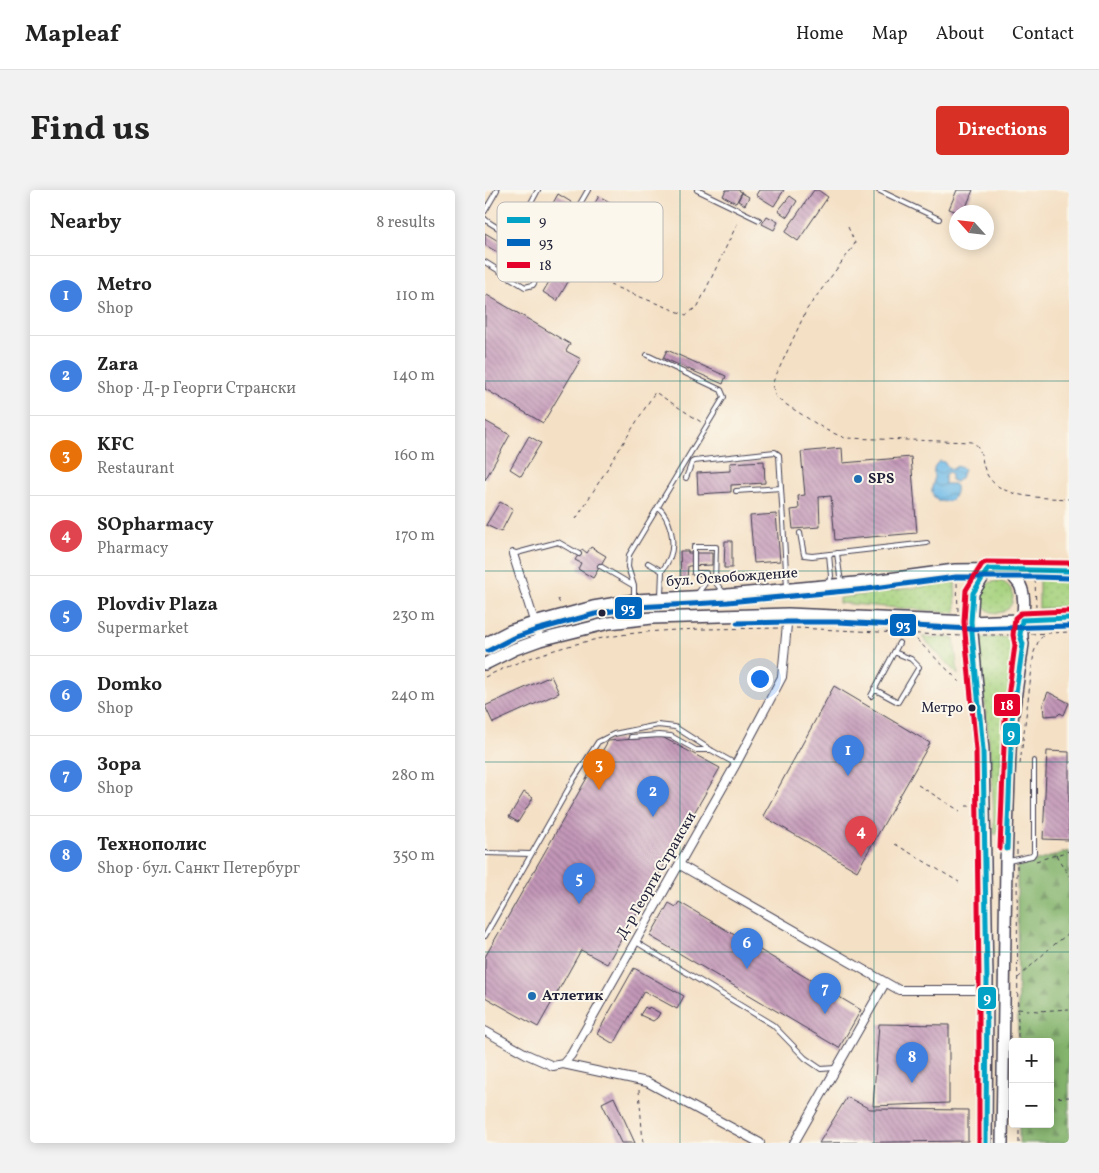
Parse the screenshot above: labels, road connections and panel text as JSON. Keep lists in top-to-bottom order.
{
  "streets": {
    "main road": ["бул. Освобождение"],
    "street": ["Д-р Георги Странски"]
  },
  "places": ["SPS", "Метро", "Атлетик"],
  "lines": ["transit line 18", "transit line 9", "transit line 93"],
  "legend": ["9", "93", "18"],
  "north": "top left",
  "page": {
    "header": "Mapleaf",
    "nav": [
      "Home",
      "Map",
      "About",
      "Contact"
    ],
    "title": "Find us",
    "buttons": "Directions",
    "heading": ["Nearby", "8 results"],
    "list": [
      {
        "mark": "1",
        "name": "Metro",
        "note": "Shop",
        "value": "110 m"
      },
      {
        "mark": "2",
        "name": "Zara",
        "note": "Shop · Д-р Георги Странски",
        "value": "140 m"
      },
      {
        "mark": "3",
        "name": "KFC",
        "note": "Restaurant",
        "value": "160 m"
      },
      {
        "mark": "4",
        "name": "SOpharmacy",
        "note": "Pharmacy",
        "value": "170 m"
      },
      {
        "mark": "5",
        "name": "Plovdiv Plaza",
        "note": "Supermarket",
        "value": "230 m"
      },
      {
        "mark": "6",
        "name": "Domko",
        "note": "Shop",
        "value": "240 m"
      },
      {
        "mark": "7",
        "name": "Зора",
        "note": "Shop",
        "value": "280 m"
      },
      {
        "mark": "8",
        "name": "Технополис",
        "note": "Shop · бул. Санкт Петербург",
        "value": "350 m"
      }
    ],
    "pins": [
      "1",
      "3",
      "2",
      "4",
      "5",
      "6",
      "7",
      "8"
    ],
    "map_buttons": ["+", "−"]
  }
}
